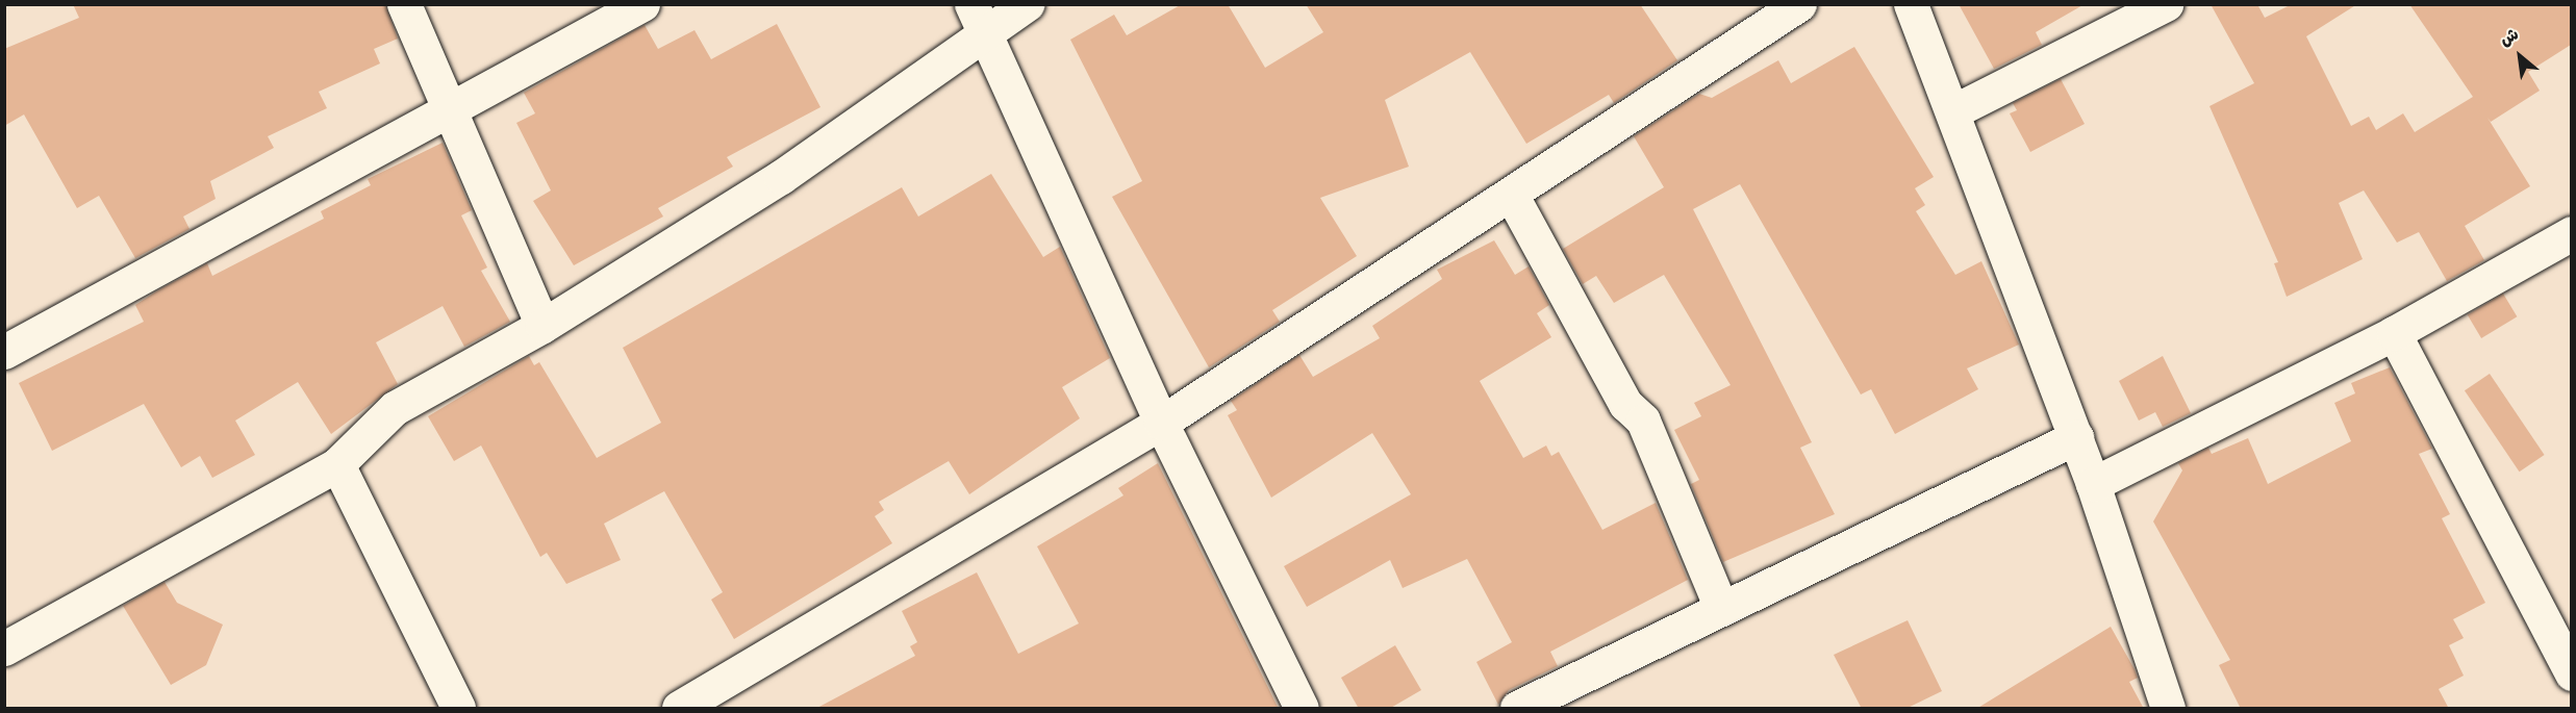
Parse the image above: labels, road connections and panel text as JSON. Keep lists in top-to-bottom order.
{
  "north": "top left"
}
